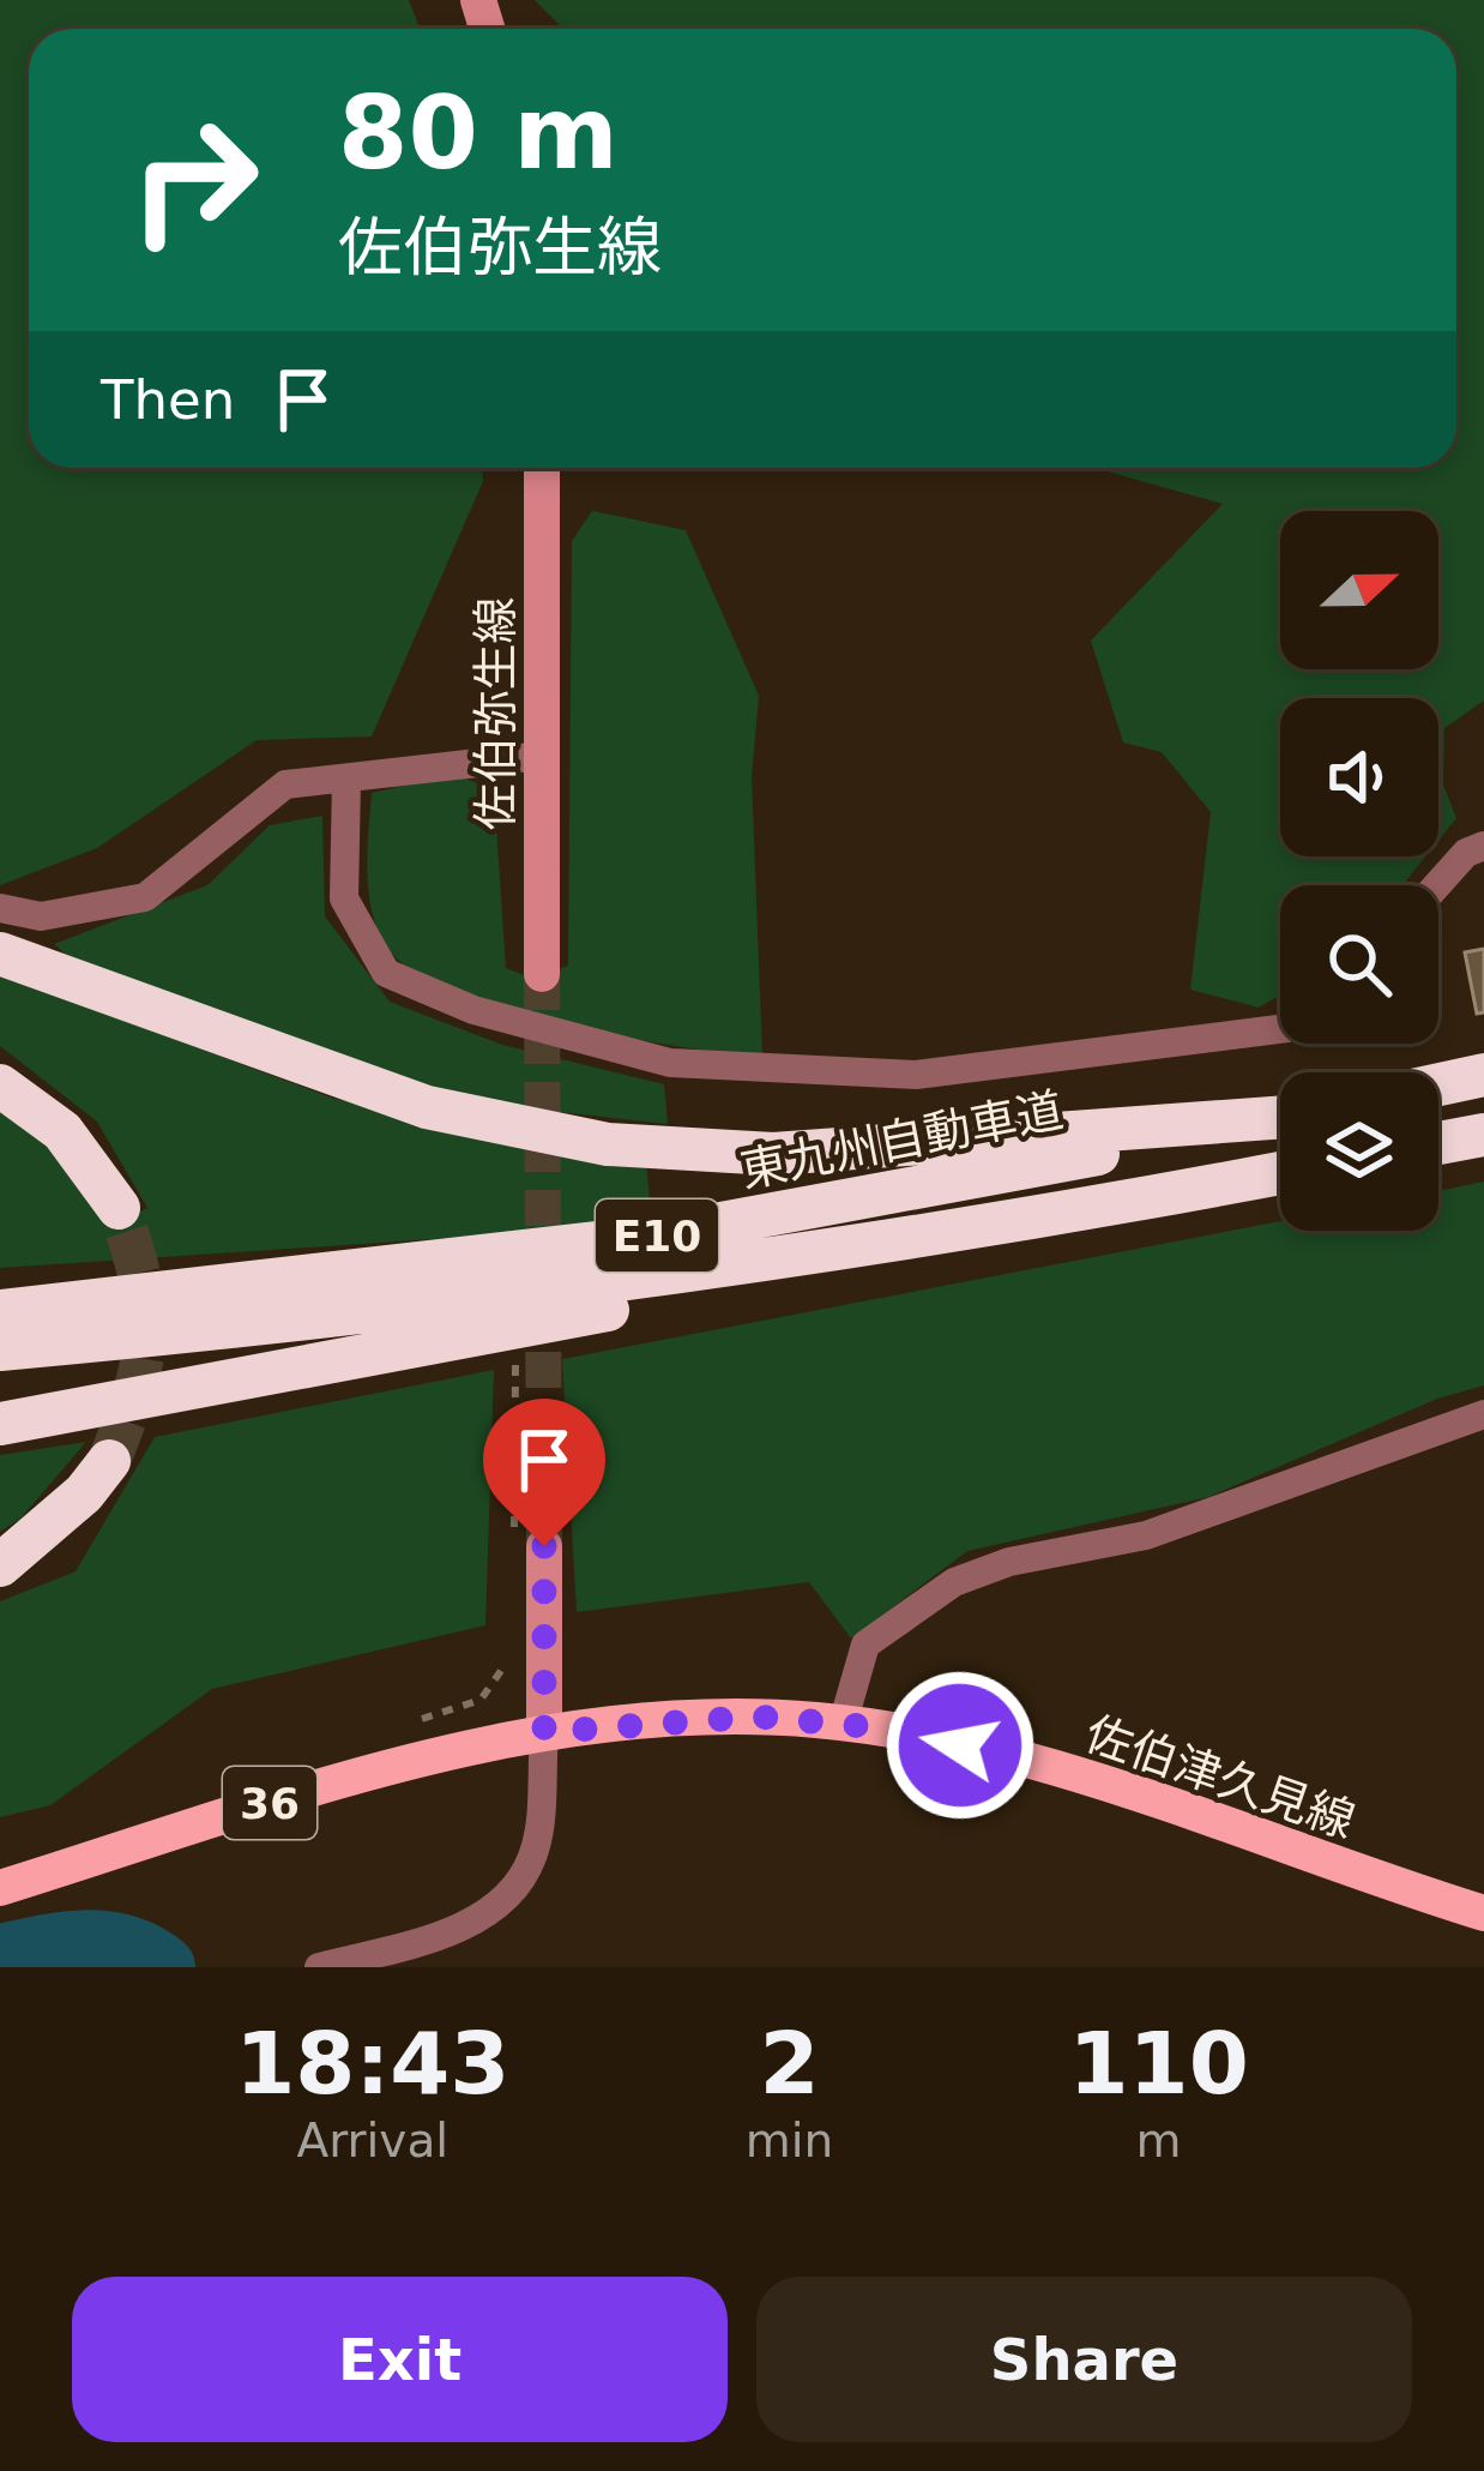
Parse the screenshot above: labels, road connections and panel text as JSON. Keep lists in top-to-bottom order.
{
  "streets": {
    "highway": ["東九州自動車道", "E10"],
    "main road": ["佐伯弥生線", "佐伯津久見線", "36"]
  },
  "north": "right",
  "page": {
    "turn": ["80 m", "佐伯弥生線"],
    "then": "Then",
    "eta": [
      "18:43",
      "Arrival",
      "2",
      "min",
      "110",
      "m"
    ],
    "buttons": ["Exit", "Share"]
  }
}
